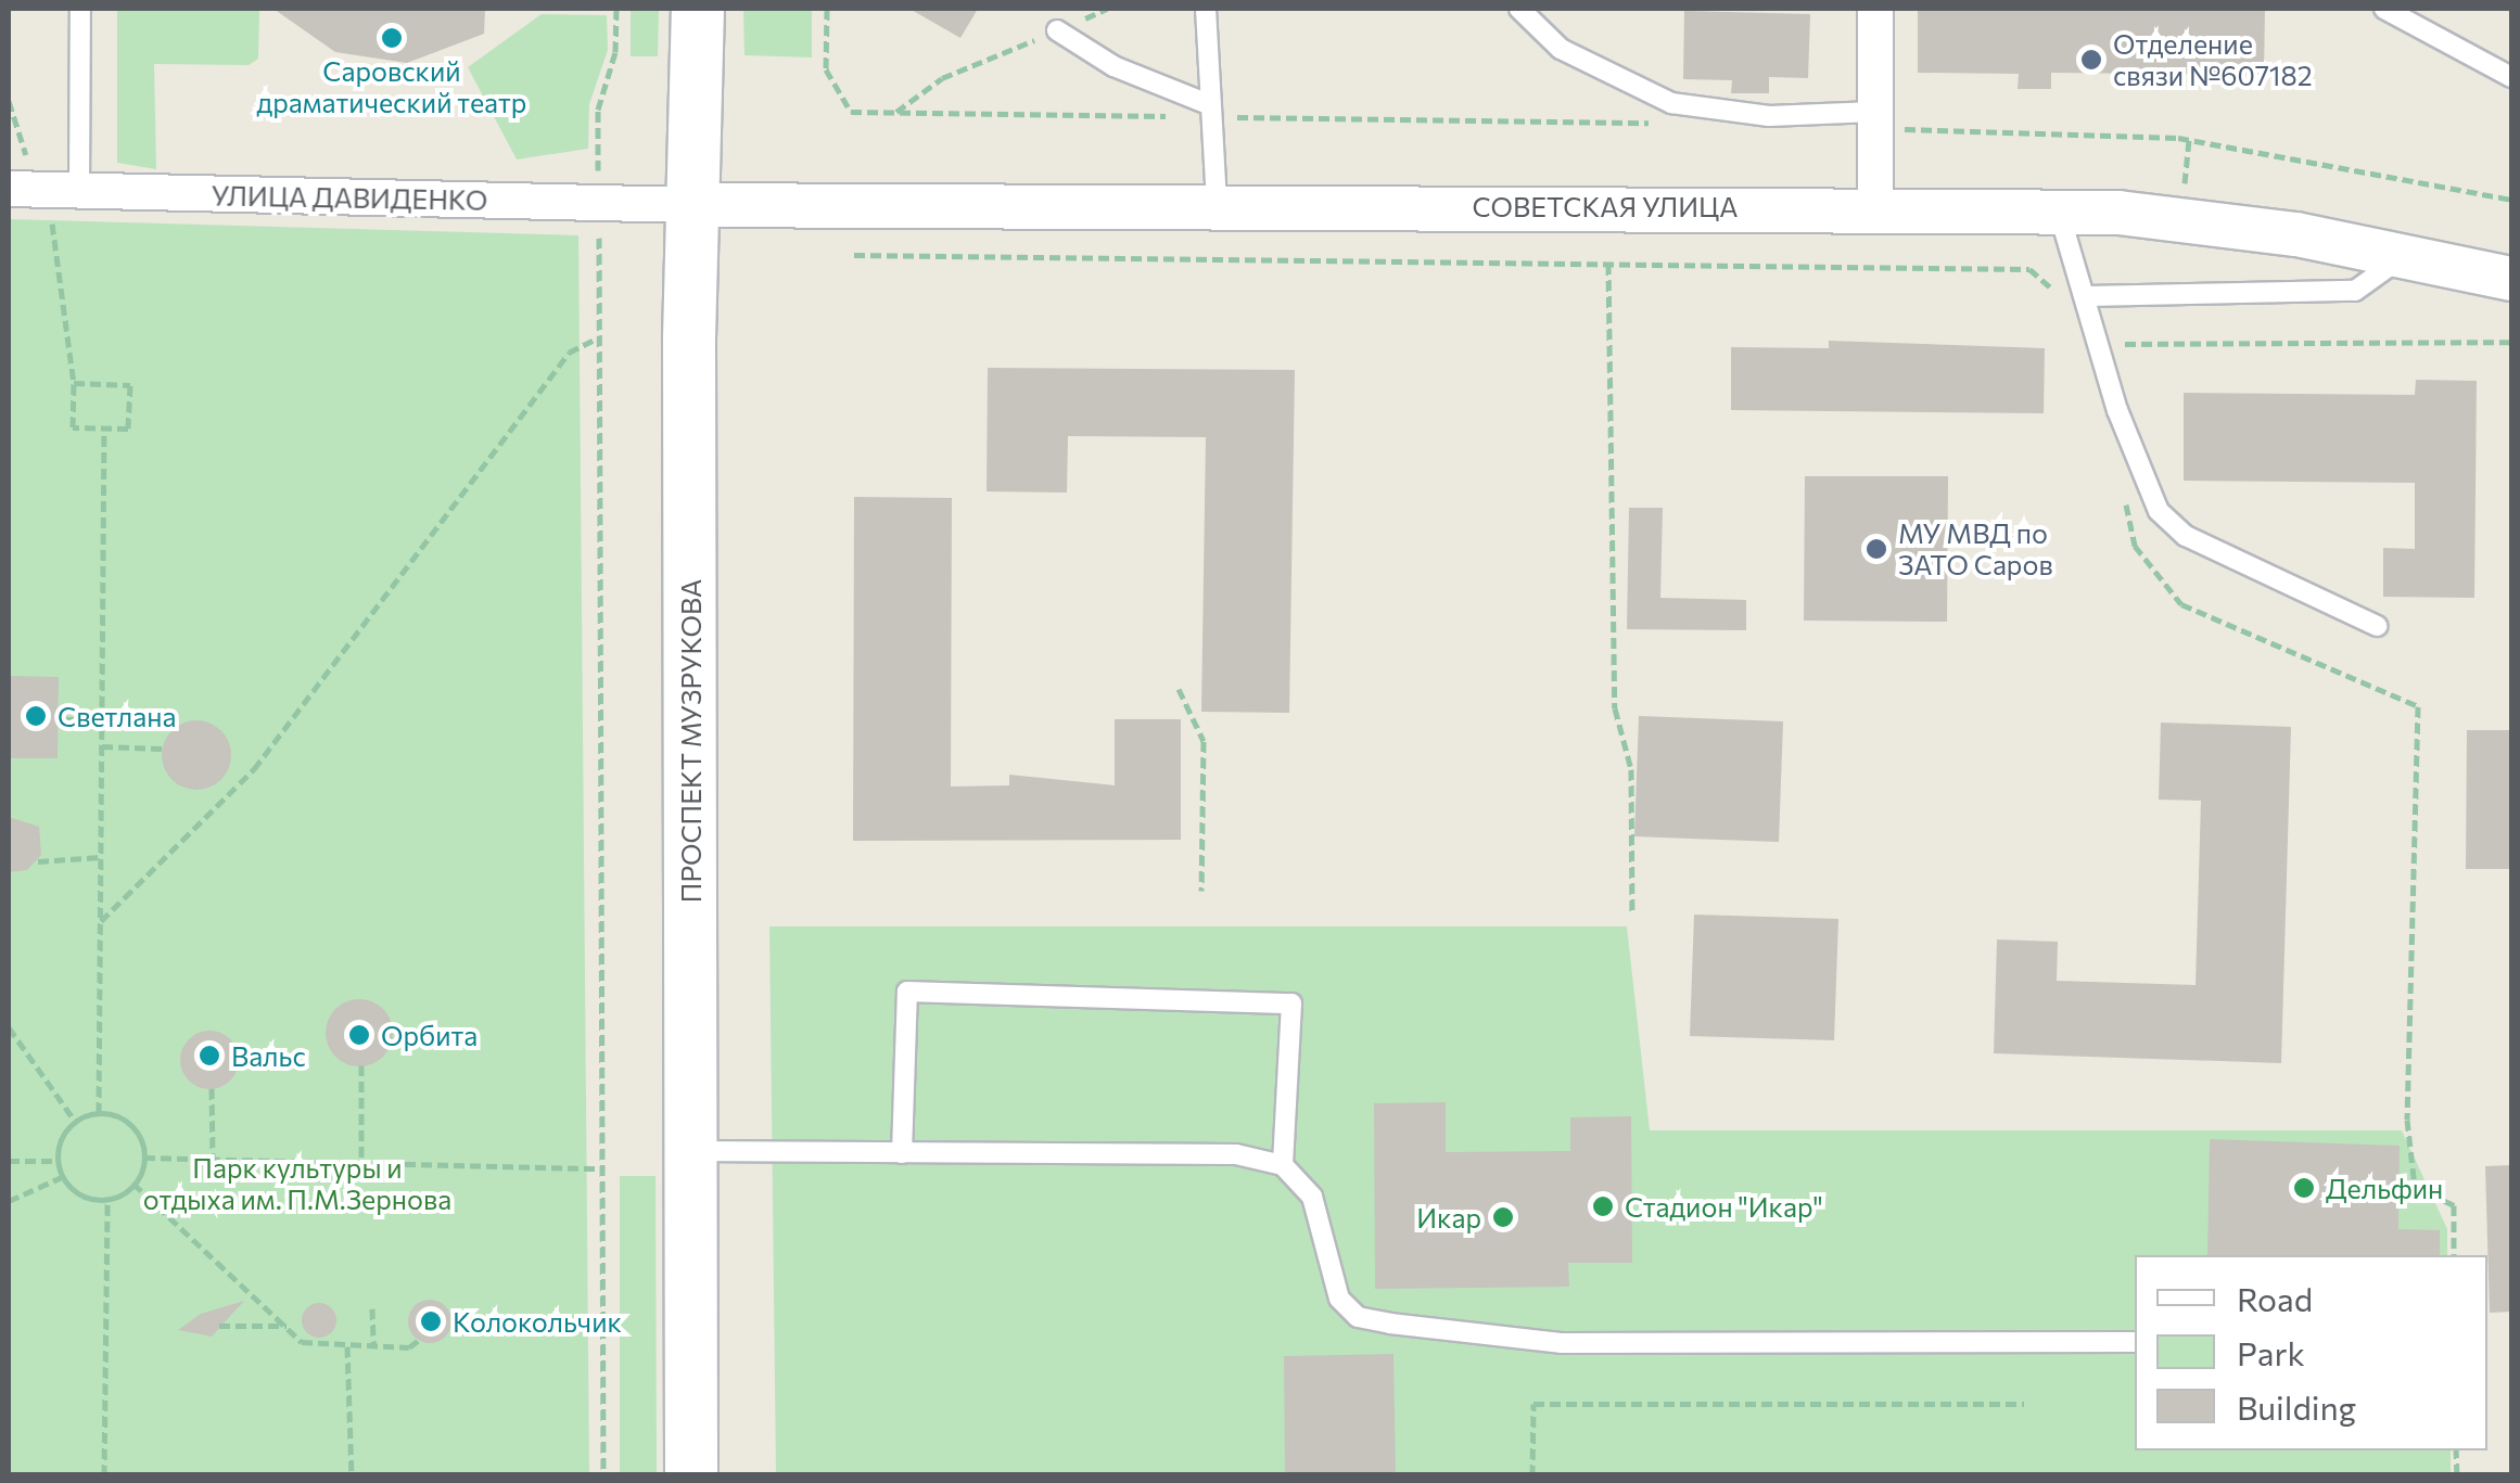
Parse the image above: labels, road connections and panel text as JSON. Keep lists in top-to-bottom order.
{
  "streets": {
    "main road": ["ПРОСПЕКТ МУЗРУКОВА"],
    "street": ["УЛИЦА ДАВИДЕНКО", "СОВЕТСКАЯ УЛИЦА"]
  },
  "crossings": [
    ["УЛИЦА ДАВИДЕНКО", "СОВЕТСКАЯ УЛИЦА"],
    ["УЛИЦА ДАВИДЕНКО", "ПРОСПЕКТ МУЗРУКОВА"],
    ["СОВЕТСКАЯ УЛИЦА", "ПРОСПЕКТ МУЗРУКОВА"]
  ],
  "parks": ["Парк культуры и отдыха им. П.М.Зернова"],
  "places": [
    "Саровский драматический театр",
    "Отделение связи №607182",
    "МУ МВД по ЗАТО Саров",
    "Светлана",
    "Орбита",
    "Вальс",
    "Дельфин",
    "Стадион \"Икар\"",
    "Икар",
    "Колокольчик"
  ],
  "legend": ["Road", "Park", "Building"]
}
